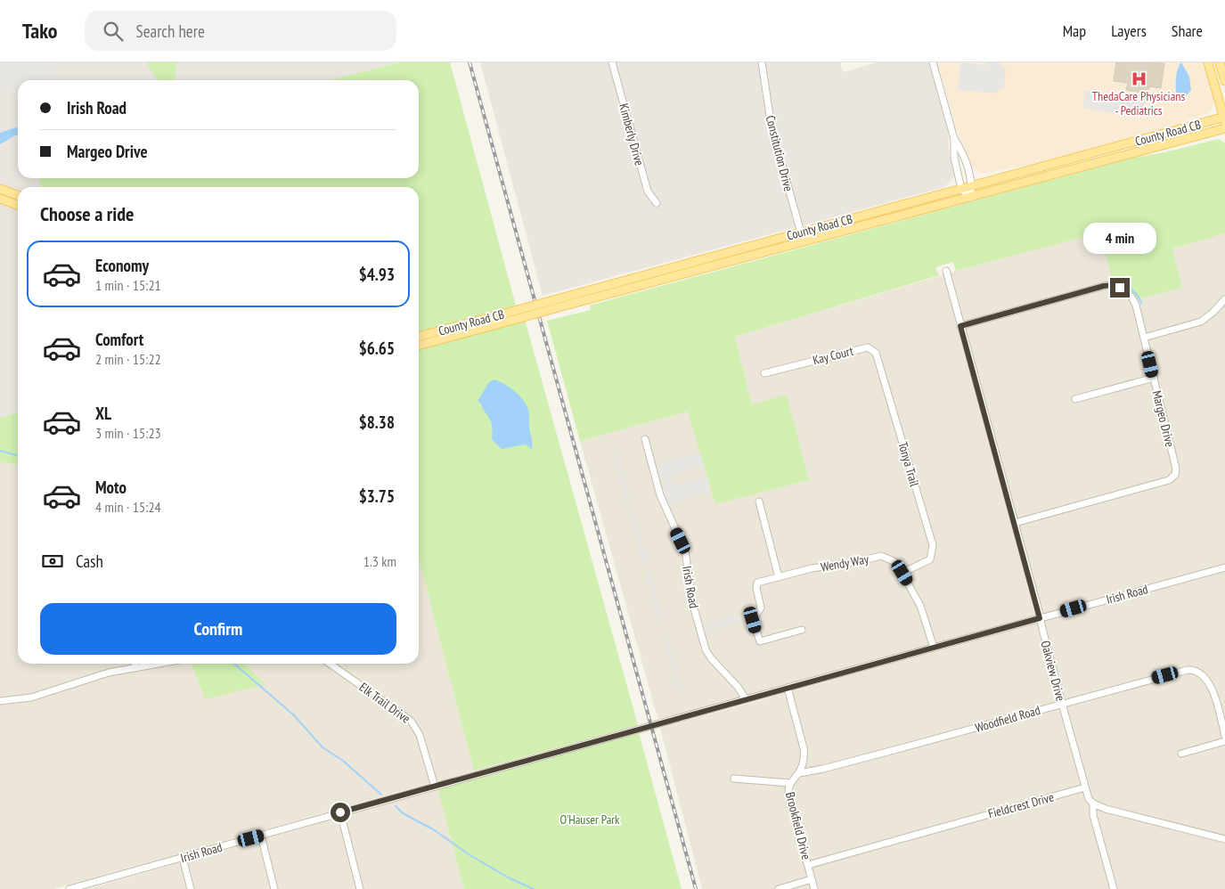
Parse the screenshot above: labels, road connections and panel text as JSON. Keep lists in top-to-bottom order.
{
  "streets": {
    "main road": ["County Road CB"],
    "street": [
      "Kimberly Drive",
      "Constitution Drive",
      "Kay Court",
      "Margeo Drive",
      "Tonya Trail",
      "Wendy Way",
      "Irish Road",
      "Oakview Drive",
      "Elk Trail Drive",
      "Woodfield Road",
      "Fieldcrest Drive",
      "Brookfield Drive"
    ]
  },
  "crossings": [
    ["County Road CB", "Constitution Drive"],
    ["Kay Court", "Tonya Trail"],
    ["Margeo Drive", "Oakview Drive"],
    ["Tonya Trail", "Wendy Way"],
    ["Wendy Way", "Irish Road"],
    ["Irish Road", "Oakview Drive"],
    ["Irish Road", "Elk Trail Drive"],
    ["Irish Road", "Brookfield Drive"],
    ["Oakview Drive", "Woodfield Road"],
    ["Oakview Drive", "Fieldcrest Drive"],
    ["Woodfield Road", "Brookfield Drive"],
    ["Fieldcrest Drive", "Brookfield Drive"]
  ],
  "parks": ["O'Hauser Park"],
  "places": {
    "hospital": ["ThedaCare Physicians - Pediatrics"]
  },
  "page": {
    "header": "Tako",
    "search": "Search here",
    "nav": ["Map", "Layers", "Share"],
    "banner": ["Irish Road", "Margeo Drive"],
    "heading": "Choose a ride",
    "bubble": "4 min",
    "list": [
      {
        "name": "Economy",
        "note": "1 min · 15:21",
        "value": "$4.93"
      },
      {
        "name": "Comfort",
        "note": "2 min · 15:22",
        "value": "$6.65"
      },
      {
        "name": "XL",
        "note": "3 min · 15:23",
        "value": "$8.38"
      },
      {
        "name": "Moto",
        "note": "4 min · 15:24",
        "value": "$3.75"
      }
    ],
    "pay": ["Cash", "1.3 km"],
    "buttons": "Confirm"
  }
}
